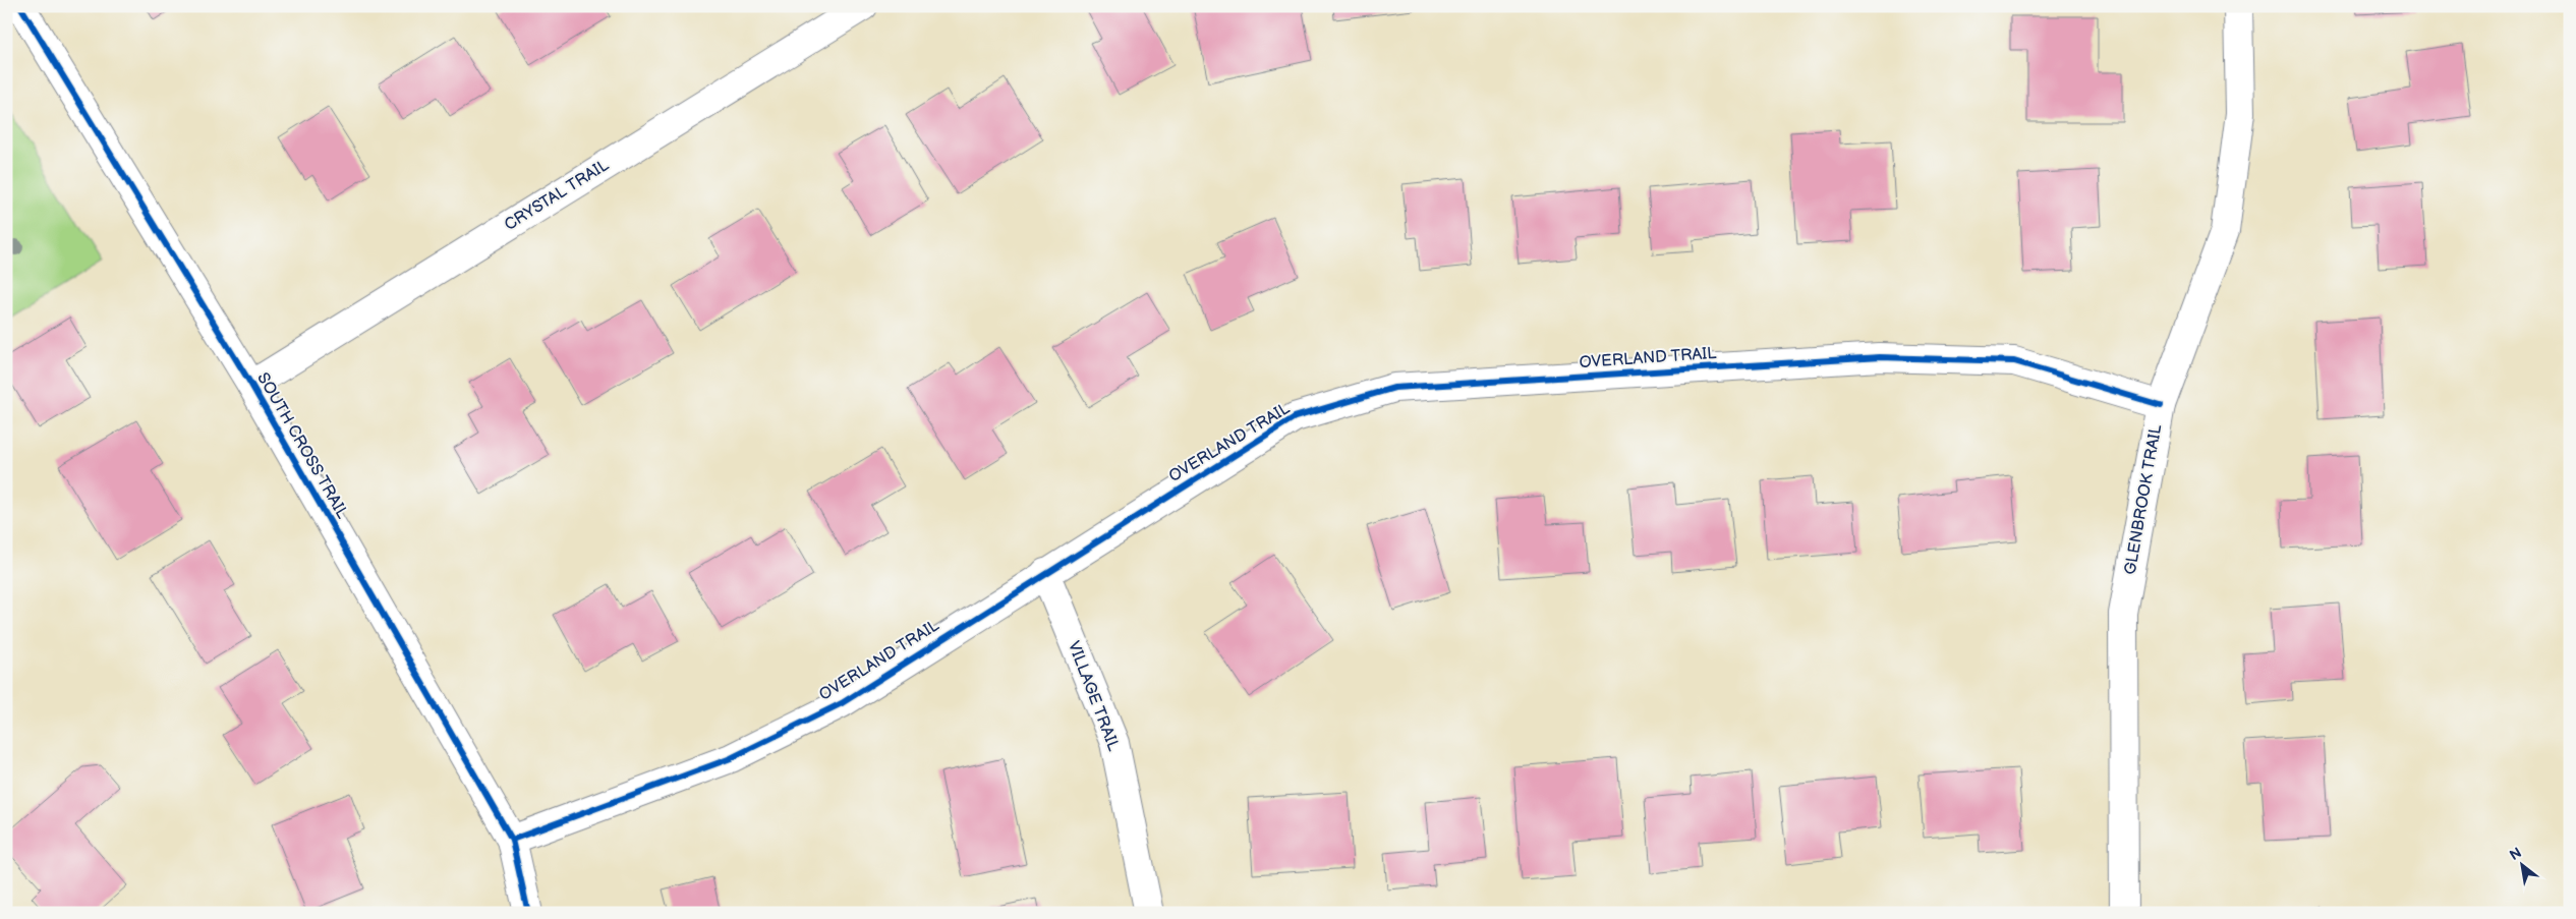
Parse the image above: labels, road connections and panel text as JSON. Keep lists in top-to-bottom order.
{
  "streets": {
    "street": [
      "CRYSTAL TRAIL",
      "OVERLAND TRAIL",
      "SOUTH CROSS TRAIL",
      "GLENBROOK TRAIL",
      "VILLAGE TRAIL"
    ]
  },
  "crossings": [
    ["CRYSTAL TRAIL", "SOUTH CROSS TRAIL"],
    ["OVERLAND TRAIL", "SOUTH CROSS TRAIL"],
    ["OVERLAND TRAIL", "GLENBROOK TRAIL"],
    ["OVERLAND TRAIL", "VILLAGE TRAIL"]
  ],
  "north": "top left"
}
